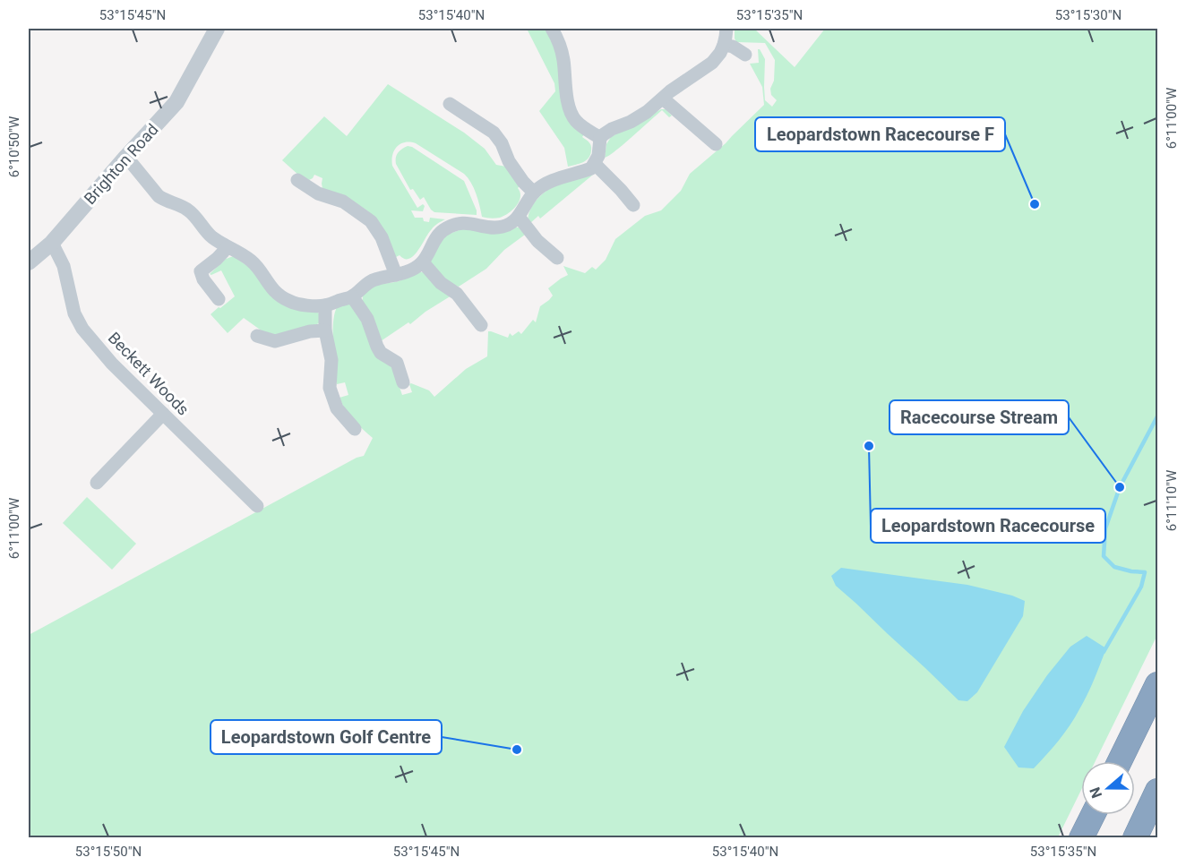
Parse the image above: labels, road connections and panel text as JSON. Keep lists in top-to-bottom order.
{
  "streets": {
    "street": ["Brighton Road", "Beckett Woods"]
  },
  "crossings": [
    ["Brighton Road", "Beckett Woods"]
  ],
  "places": [
    "Leopardstown Racecourse F",
    "Leopardstown Racecourse",
    "Racecourse Stream",
    "Leopardstown Golf Centre"
  ],
  "north": "left",
  "coordinates": [
    "53°15'45\"N",
    "53°15'40\"N",
    "53°15'35\"N",
    "53°15'30\"N",
    "6°11'00\"W",
    "6°10'50\"W",
    "6°11'10\"W",
    "53°15'50\"N"
  ]
}
